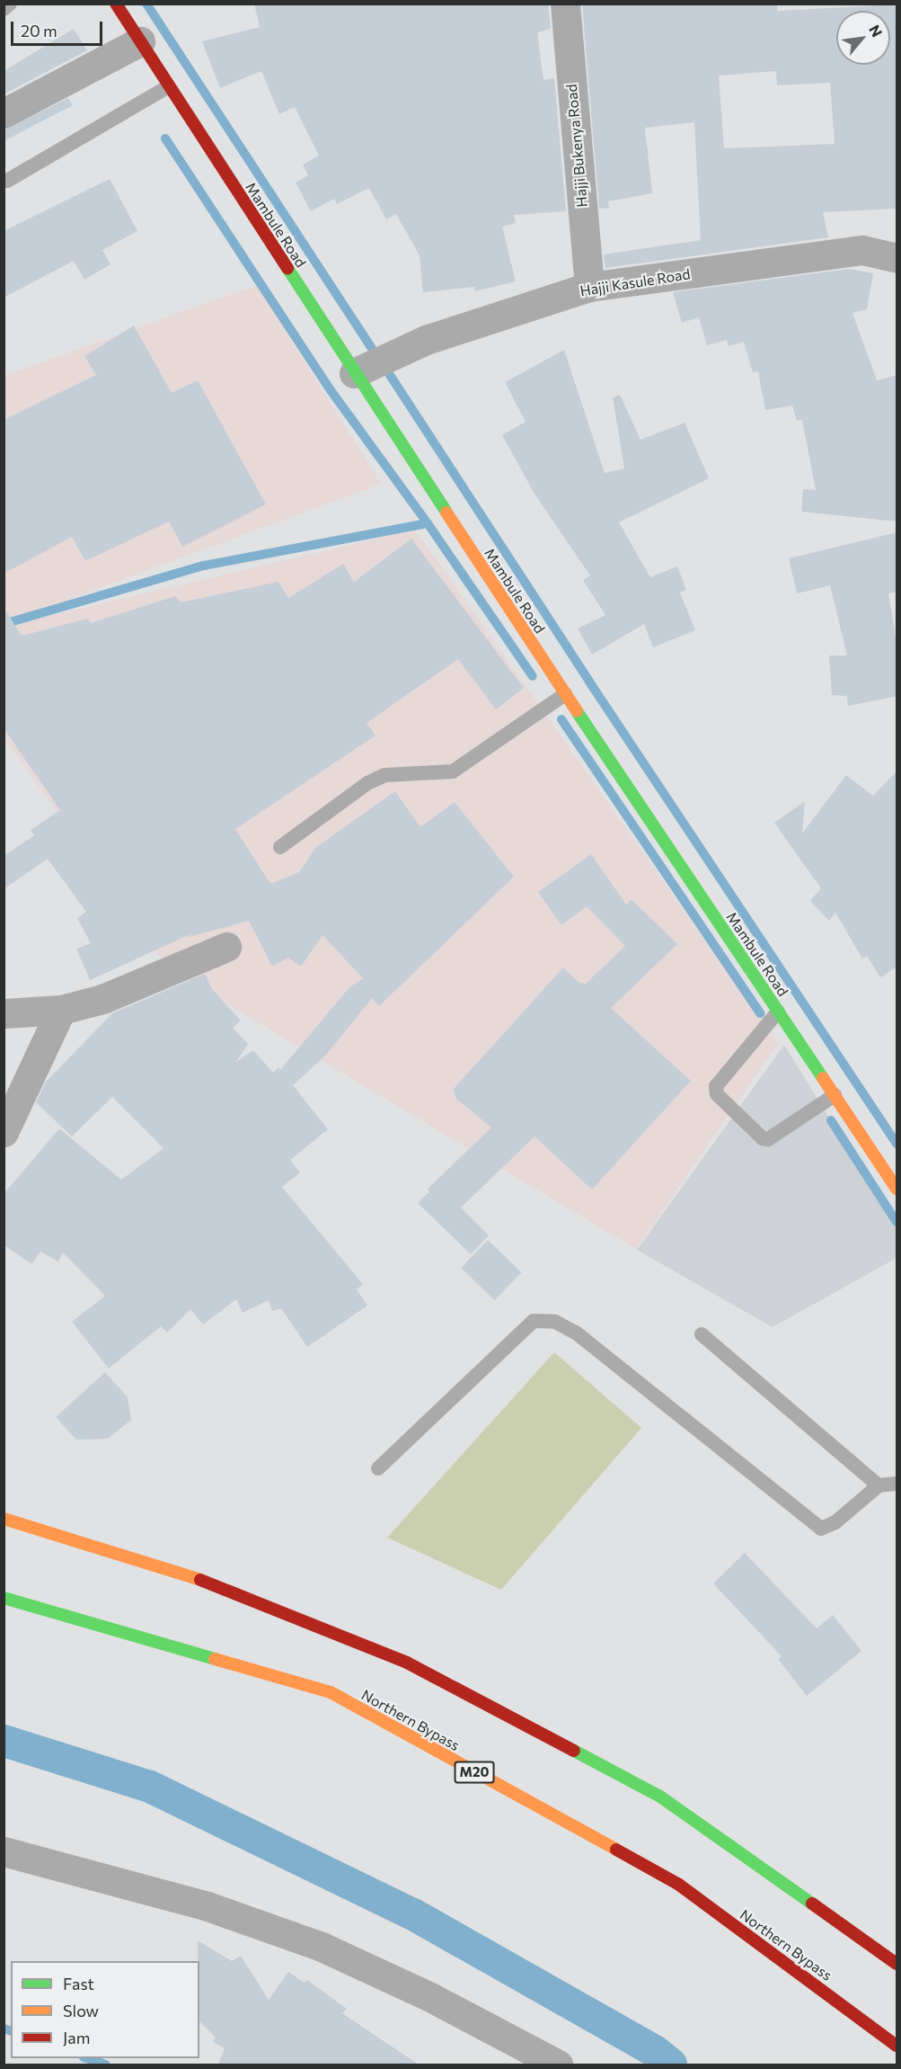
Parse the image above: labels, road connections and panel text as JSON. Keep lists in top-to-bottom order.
{
  "streets": {
    "main road": ["Mambule Road", "Northern Bypass", "M20"],
    "street": ["Hajji Bukenya Road", "Hajji Kasule Road"]
  },
  "crossings": [
    ["Hajji Bukenya Road", "Hajji Kasule Road"],
    ["Mambule Road", "Hajji Kasule Road"]
  ],
  "legend": ["Fast", "Slow", "Jam"],
  "scale_bar": "20 m",
  "north": "top right"
}
